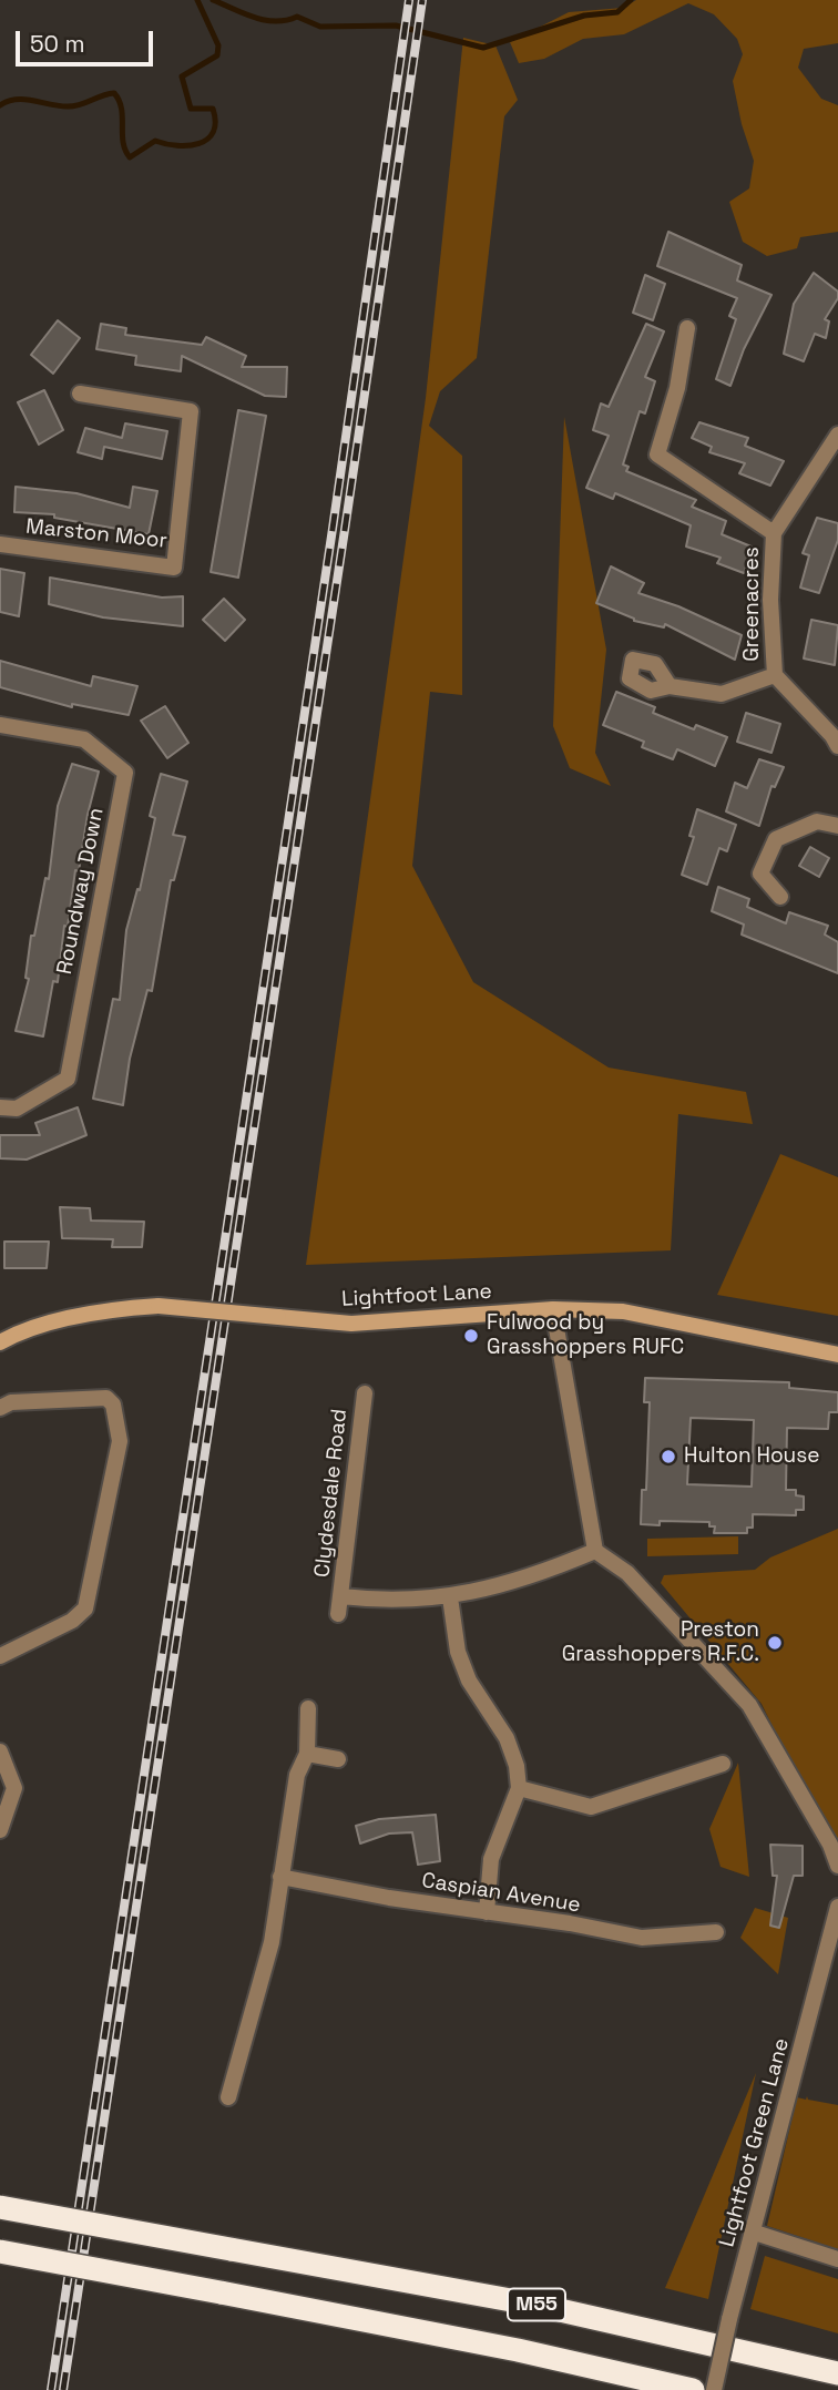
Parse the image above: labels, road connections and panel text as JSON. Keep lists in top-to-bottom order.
{
  "streets": {
    "highway": ["M55"],
    "main road": ["Lightfoot Lane"],
    "street": [
      "Marston Moor",
      "Greenacres",
      "Roundway Down",
      "Clydesdale Road",
      "Caspian Avenue",
      "Lightfoot Green Lane"
    ]
  },
  "places": ["Fulwood by Grasshoppers RUFC", "Hulton House", "Preston Grasshoppers R.F.C."],
  "scale_bar": "50 m"
}
